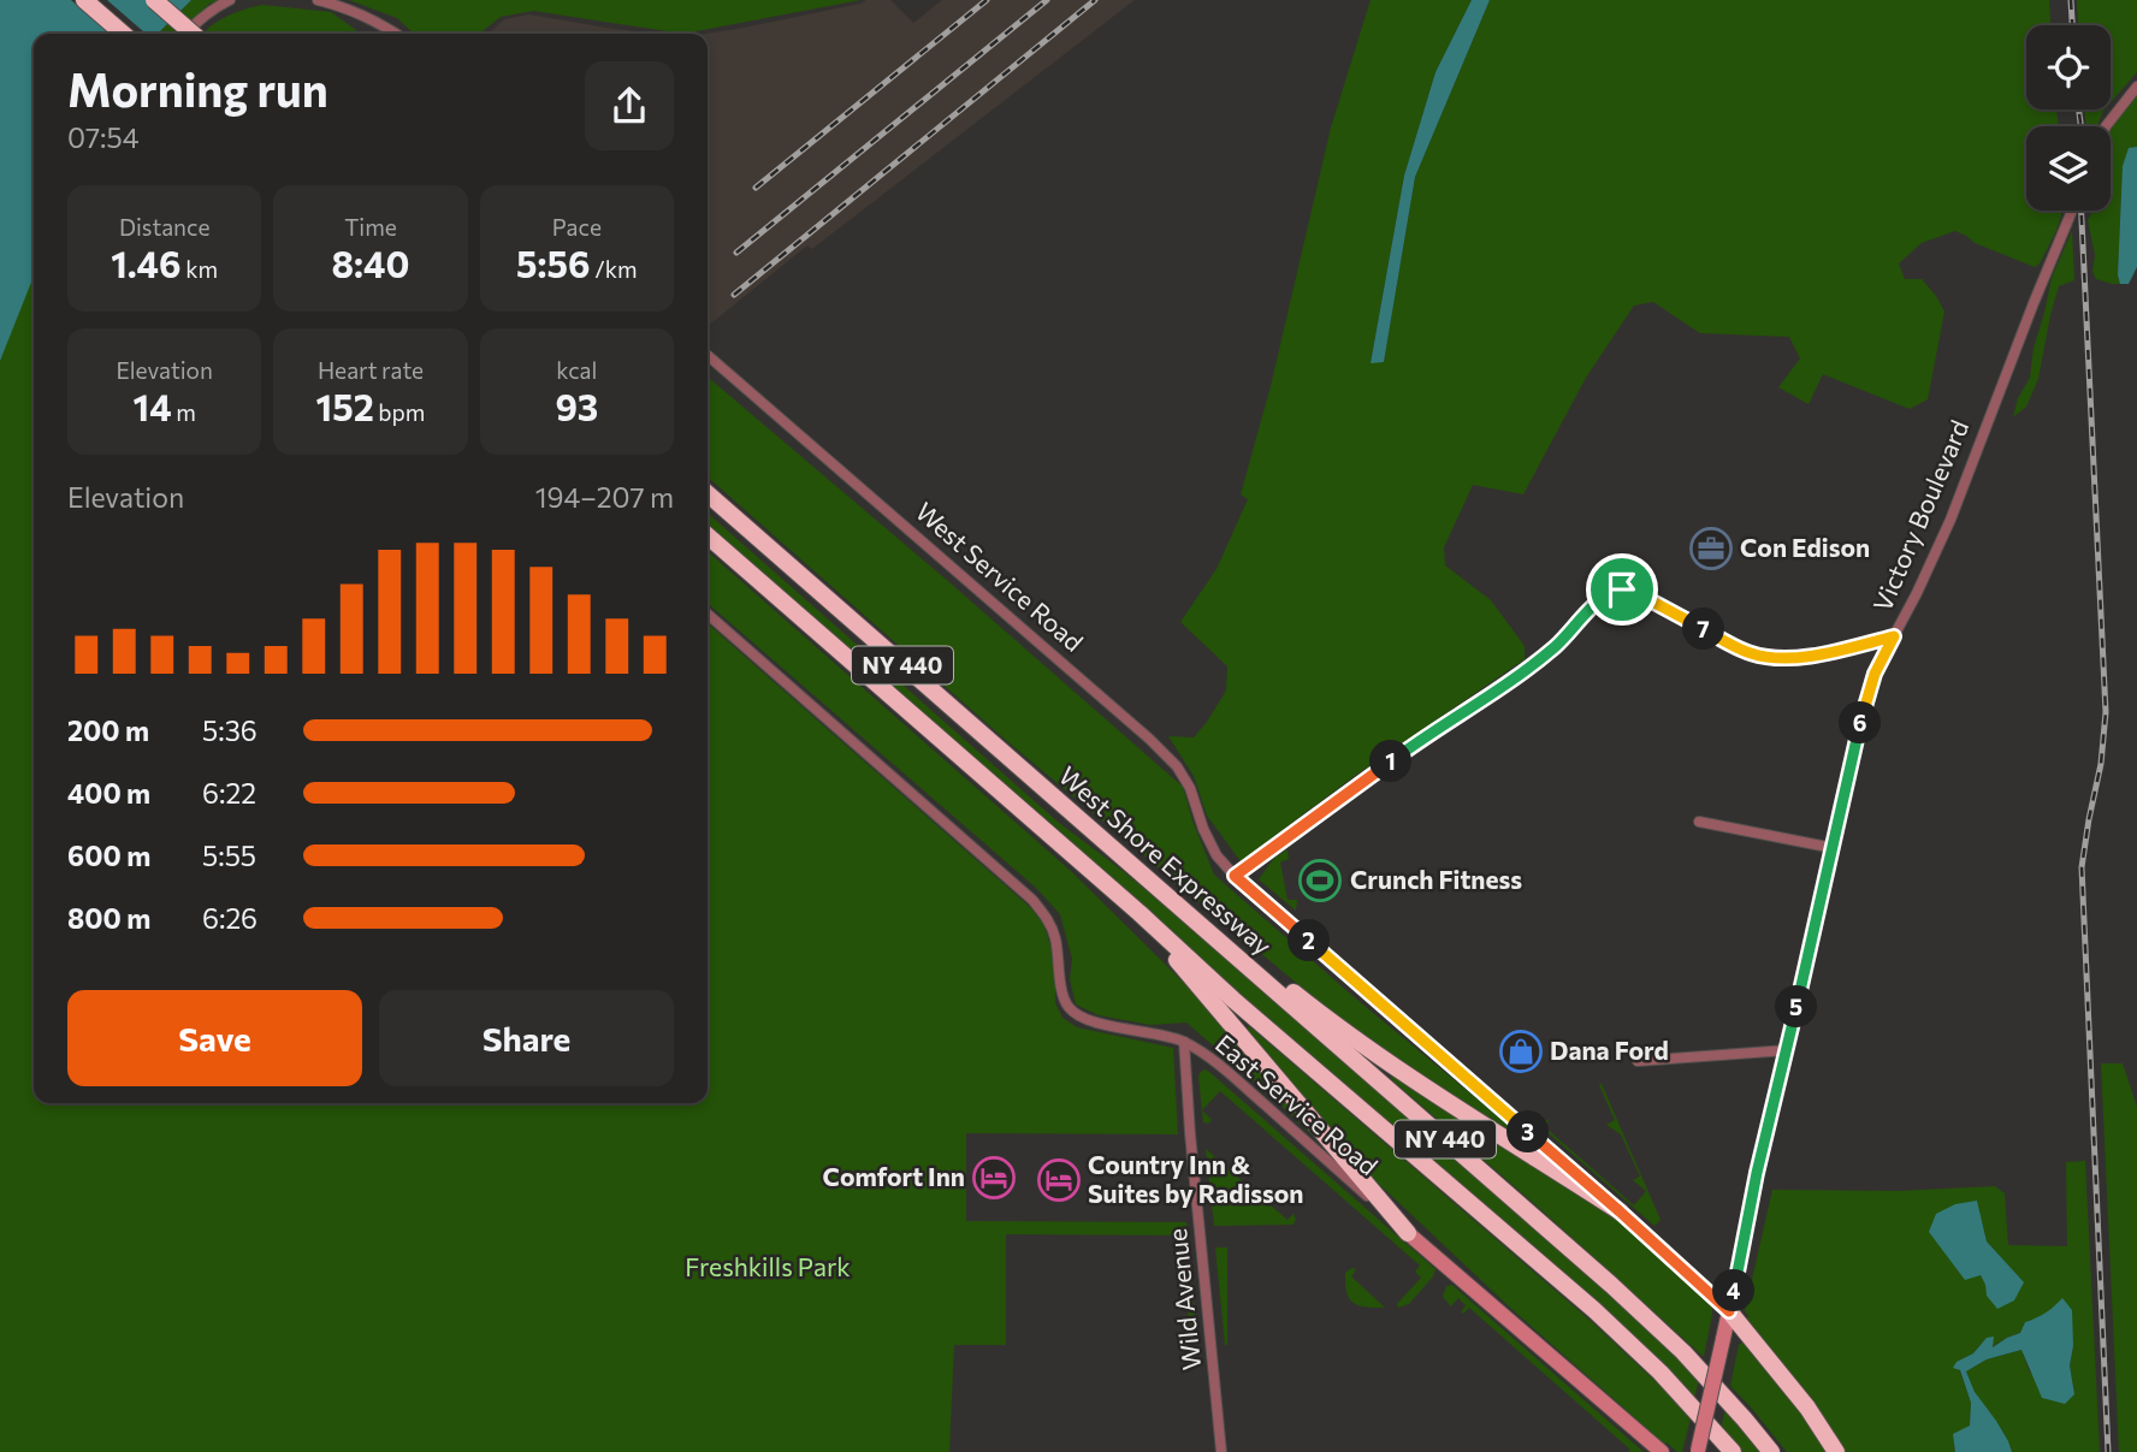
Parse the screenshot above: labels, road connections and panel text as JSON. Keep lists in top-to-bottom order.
{
  "streets": {
    "highway": ["NY 440", "West Shore Expressway"],
    "main road": ["Victory Boulevard", "West Service Road", "East Service Road"],
    "street": ["Wild Avenue"]
  },
  "crossings": [
    ["Victory Boulevard", "West Service Road"],
    ["East Service Road", "Wild Avenue"]
  ],
  "parks": ["Freshkills Park"],
  "places": {
    "office": ["Con Edison"],
    "sports": ["Crunch Fitness"],
    "shop": ["Dana Ford"],
    "hotel": ["Comfort Inn", "Country Inn & Suites by Radisson"]
  },
  "page": {
    "heading": ["Morning run", "07:54"],
    "stats": [
      ["Distance", "1.46 km"],
      ["Time", "8:40"],
      ["Pace", "5:56 /km"],
      ["Elevation", "14 m"],
      ["Heart rate", "152 bpm"],
      ["kcal", "93"]
    ],
    "chart": ["Elevation", "194–207 m"],
    "pins": [
      "7",
      "6",
      "1",
      "2",
      "5",
      "3",
      "4"
    ],
    "list": [
      {
        "name": "200 m",
        "note": "5:36"
      },
      {
        "name": "400 m",
        "note": "6:22"
      },
      {
        "name": "600 m",
        "note": "5:55"
      },
      {
        "name": "800 m",
        "note": "6:26"
      }
    ],
    "buttons": ["Save", "Share"]
  }
}
